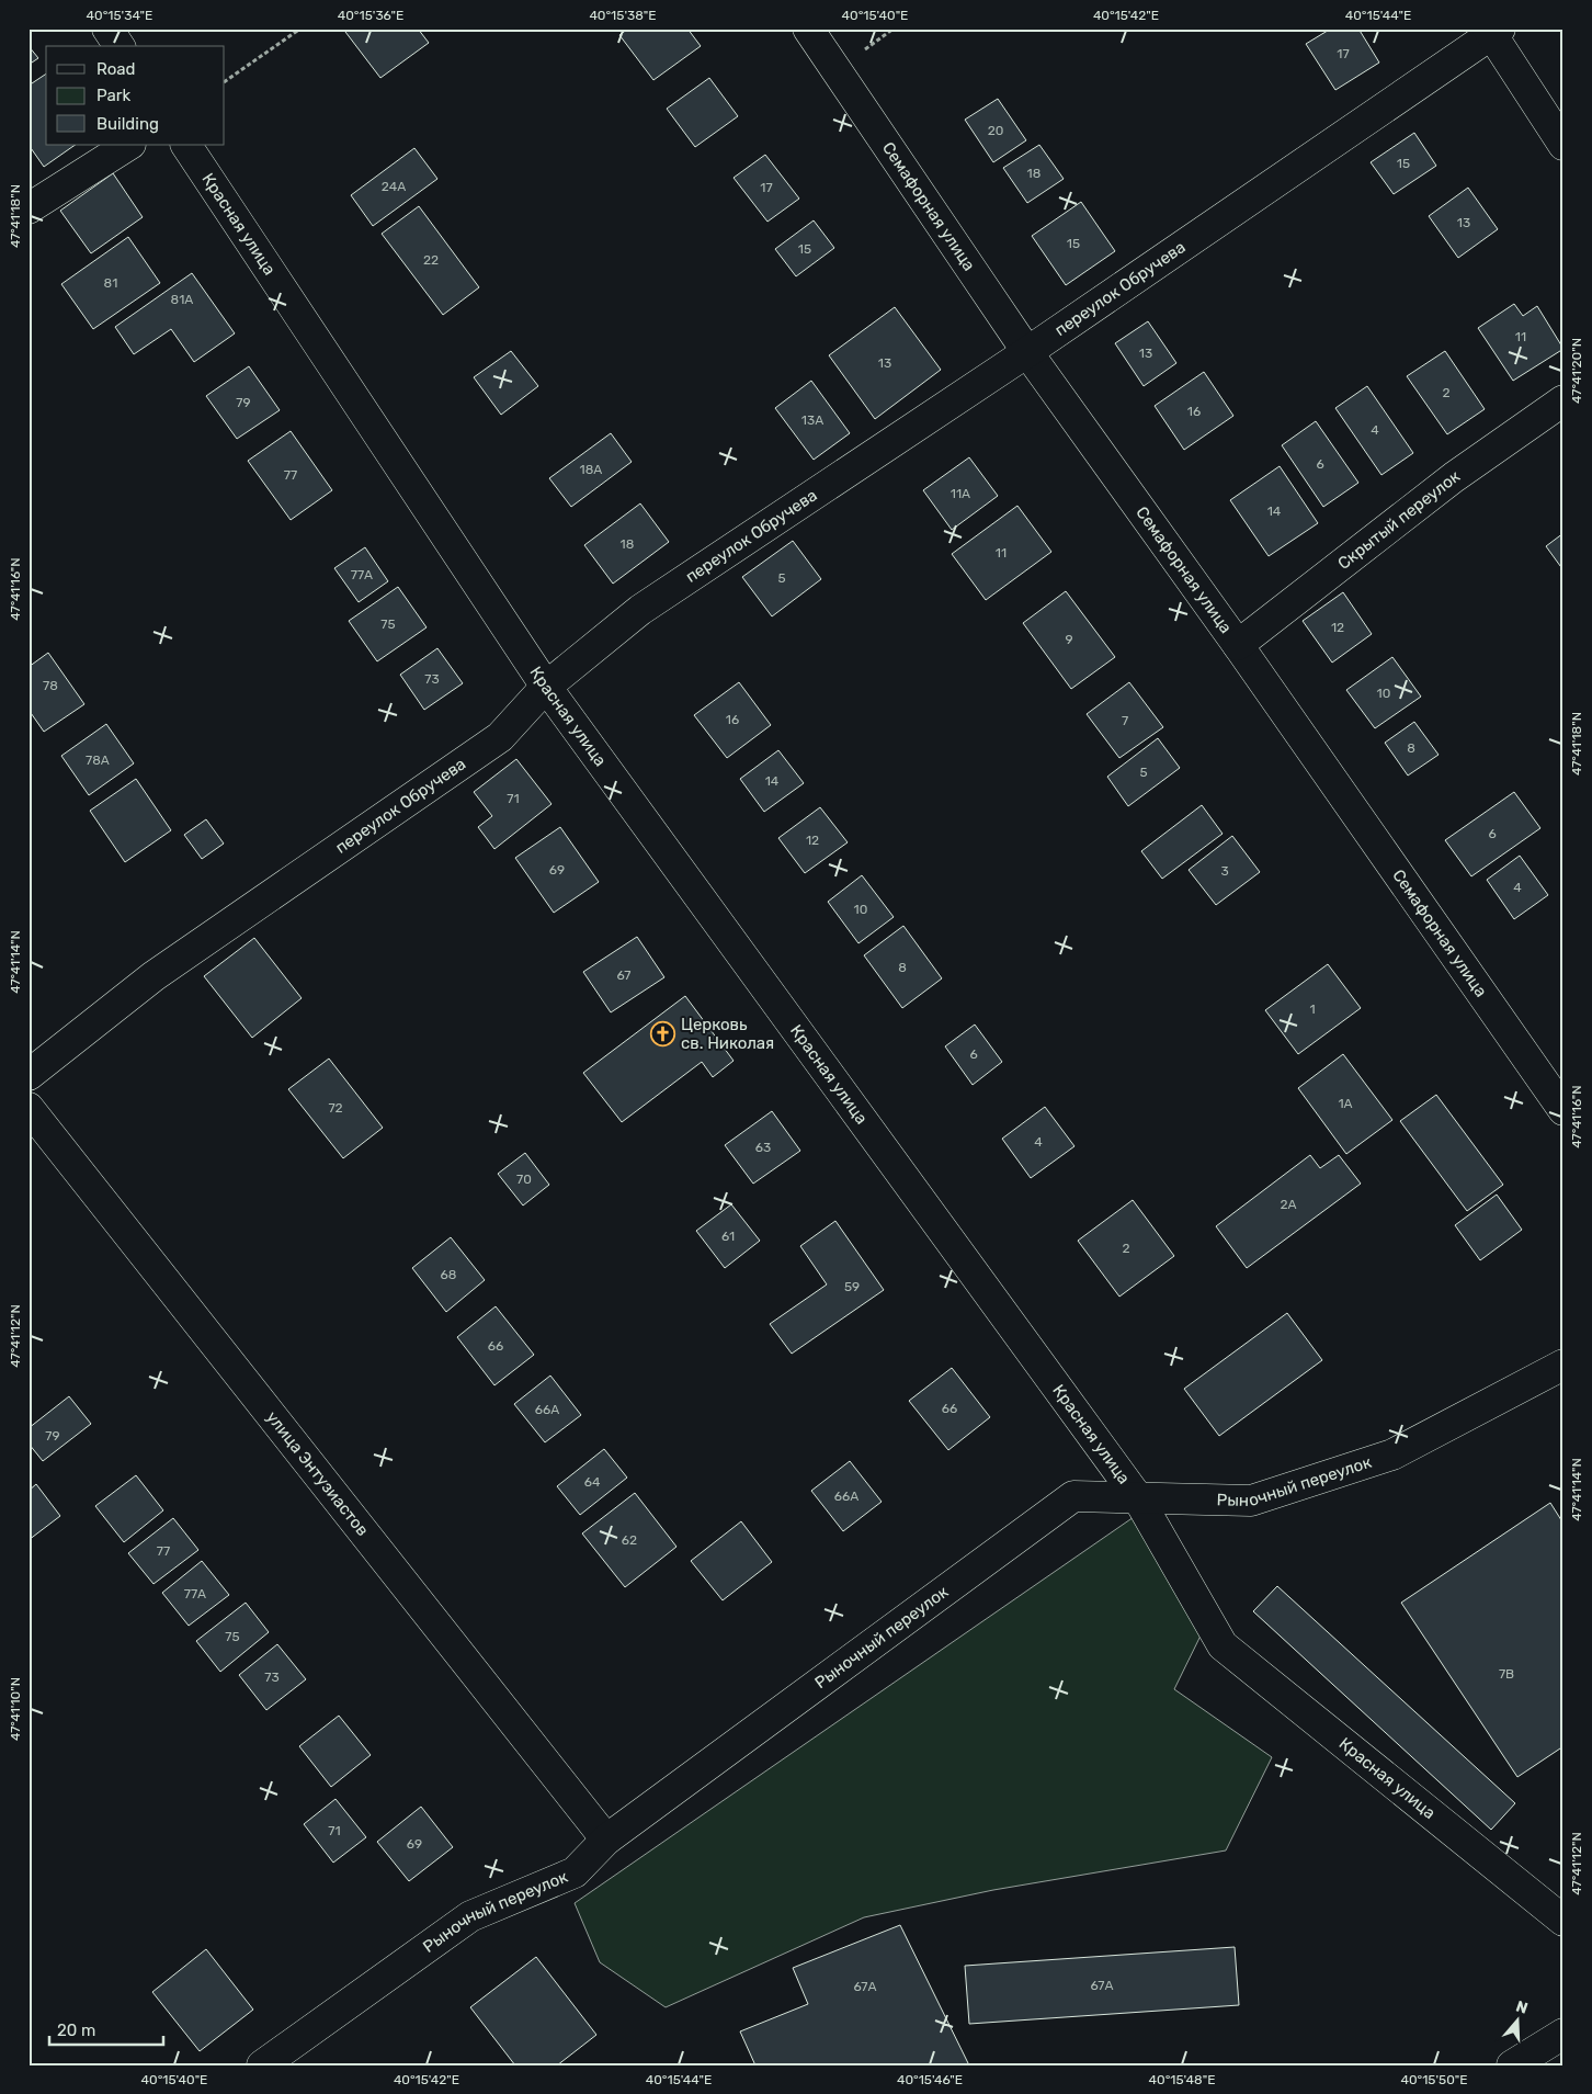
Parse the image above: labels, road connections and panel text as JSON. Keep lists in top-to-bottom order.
{
  "streets": {
    "street": [
      "Семафорная улица",
      "Красная улица",
      "переулок Обручева",
      "Скрытый переулок",
      "улица Энтузиастов",
      "Рыночный переулок"
    ]
  },
  "crossings": [
    ["Семафорная улица", "переулок Обручева"],
    ["Семафорная улица", "Скрытый переулок"],
    ["Красная улица", "переулок Обручева"],
    ["Красная улица", "Рыночный переулок"],
    ["улица Энтузиастов", "Рыночный переулок"]
  ],
  "places": {
    "church": ["Церковь св. Николая"]
  },
  "house_numbers": [
    "17",
    "20",
    "15",
    "18",
    "24А",
    "17",
    "13",
    "15",
    "15",
    "22",
    "81",
    "81А",
    "11",
    "13",
    "13",
    "2",
    "79",
    "16",
    "13А",
    "4",
    "6",
    "18А",
    "77",
    "11А",
    "14",
    "18",
    "11",
    "77А",
    "5",
    "75",
    "12",
    "9",
    "73",
    "78",
    "10",
    "16",
    "7",
    "8",
    "78А",
    "5",
    "14",
    "71",
    "6",
    "12",
    "69",
    "3",
    "4",
    "10",
    "8",
    "67",
    "1",
    "6",
    "1А",
    "72",
    "4",
    "63",
    "70",
    "2А",
    "61",
    "2",
    "68",
    "59",
    "66",
    "66",
    "66А",
    "79",
    "64",
    "66А",
    "62",
    "77",
    "77А",
    "75",
    "7В",
    "73",
    "71",
    "69",
    "67А",
    "67А"
  ],
  "legend": ["Road", "Park", "Building"],
  "scale_bar": "20 m",
  "north": "top",
  "coordinates": [
    "40°15'34\"E",
    "40°15'36\"E",
    "40°15'38\"E",
    "40°15'40\"E",
    "40°15'42\"E",
    "40°15'44\"E",
    "47°41'18\"N",
    "47°41'20\"N",
    "47°41'16\"N",
    "47°41'14\"N",
    "47°41'12\"N",
    "47°41'10\"N",
    "40°15'46\"E",
    "40°15'48\"E",
    "40°15'50\"E"
  ]
}
